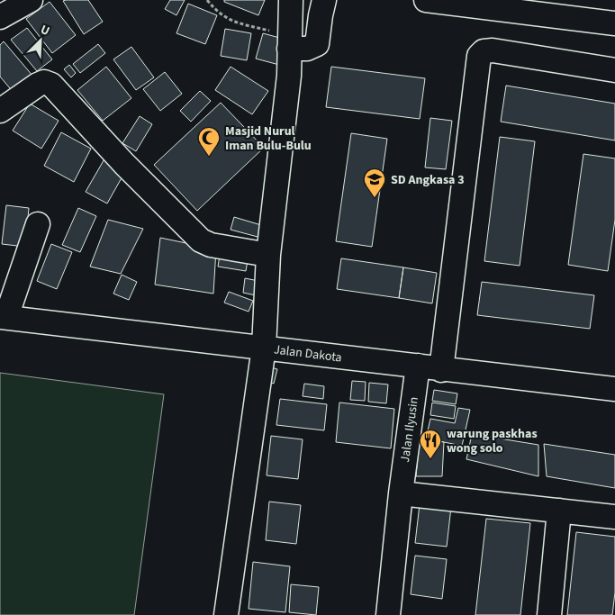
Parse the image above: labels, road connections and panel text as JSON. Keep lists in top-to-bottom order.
{
  "streets": {
    "street": ["Jalan Dakota", "Jalan Ilyusin"]
  },
  "crossings": [
    ["Jalan Dakota", "Jalan Ilyusin"]
  ],
  "places": {
    "mosque": ["Masjid Nurul Iman Bulu-Bulu"],
    "school or university": ["SD Angkasa 3"],
    "restaurant": ["warung paskhas wong solo"]
  },
  "north": "top right"
}
